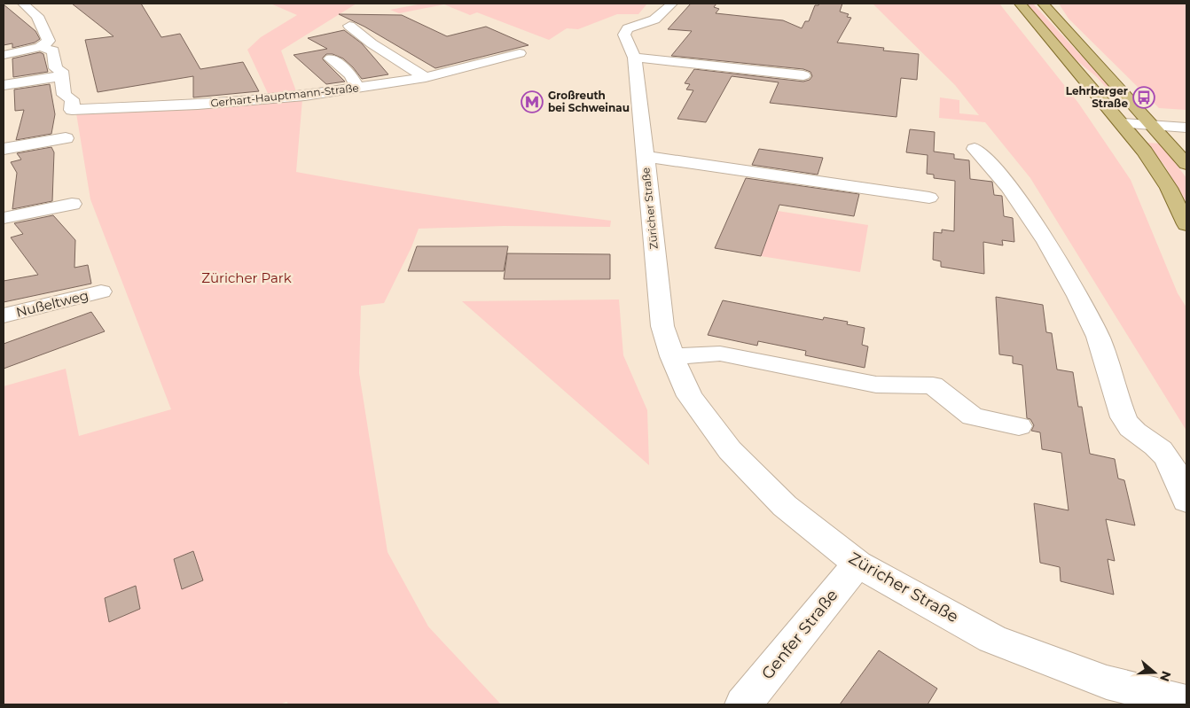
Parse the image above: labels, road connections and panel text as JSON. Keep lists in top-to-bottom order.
{
  "streets": {
    "street": [
      "Gerhart-Hauptmann-Straße",
      "Züricher Straße",
      "Nußeltweg",
      "Genfer Straße"
    ]
  },
  "crossings": [
    ["Züricher Straße", "Genfer Straße"]
  ],
  "parks": ["Züricher Park"],
  "places": {
    "bus stop": ["Lehrberger Straße"],
    "metro station": ["Großreuth bei Schweinau"]
  },
  "north": "right"
}
